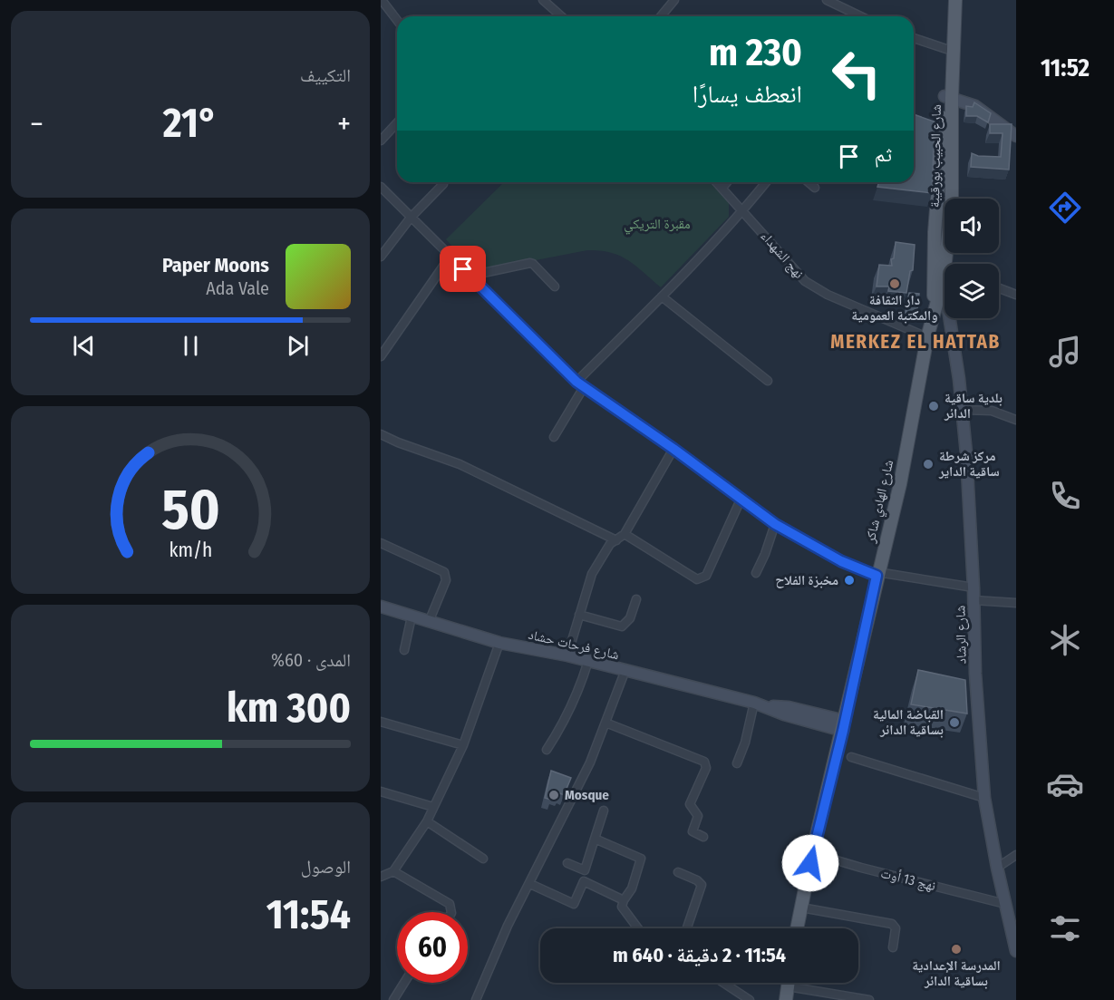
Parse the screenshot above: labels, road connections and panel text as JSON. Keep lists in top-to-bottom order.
{
  "streets": {
    "main road": ["شارع الحبيب بورقيبة", "شارع الهادي شاكر"],
    "street": [
      "نهج الشهداء",
      "شارع الرشاد",
      "شارع فرحات حشاد",
      "نهج 13 أوت"
    ]
  },
  "crossings": [
    ["شارع الحبيب بورقيبة", "نهج الشهداء"],
    ["شارع الحبيب بورقيبة", "شارع الهادي شاكر"],
    ["شارع الحبيب بورقيبة", "شارع الرشاد"],
    ["نهج الشهداء", "شارع الهادي شاكر"],
    ["شارع الهادي شاكر", "شارع فرحات حشاد"],
    ["شارع الهادي شاكر", "نهج 13 أوت"],
    ["شارع الرشاد", "نهج 13 أوت"]
  ],
  "districts": ["MERKEZ EL HATTAB"],
  "parks": ["مقبرة التريكي"],
  "places": [
    "دار الثقافة والمكتبة العمومية",
    "بلدية ساقية الدائر",
    "مركز شرطة ساقية الداير",
    "مخبزة الفلاح",
    "القباضة المالية بساقية الدائر",
    "Mosque",
    "المدرسة الإعدادية بساقية الدائر"
  ],
  "page": {
    "tabs": "11:52",
    "tile": [
      "التكييف",
      ["المدى · 60%", "300 km"],
      ["الوصول", "11:54"]
    ],
    "turn": ["230 m", "انعطف يسارًا"],
    "heat": ["−", "21°", "+"],
    "then": "ثم",
    "song": ["Paper Moons", "Ada Vale"],
    "limit": "60",
    "trip": "11:54 · 2 دقيقة · 640 m",
    "gauge": ["50", "km/h"]
  }
}
